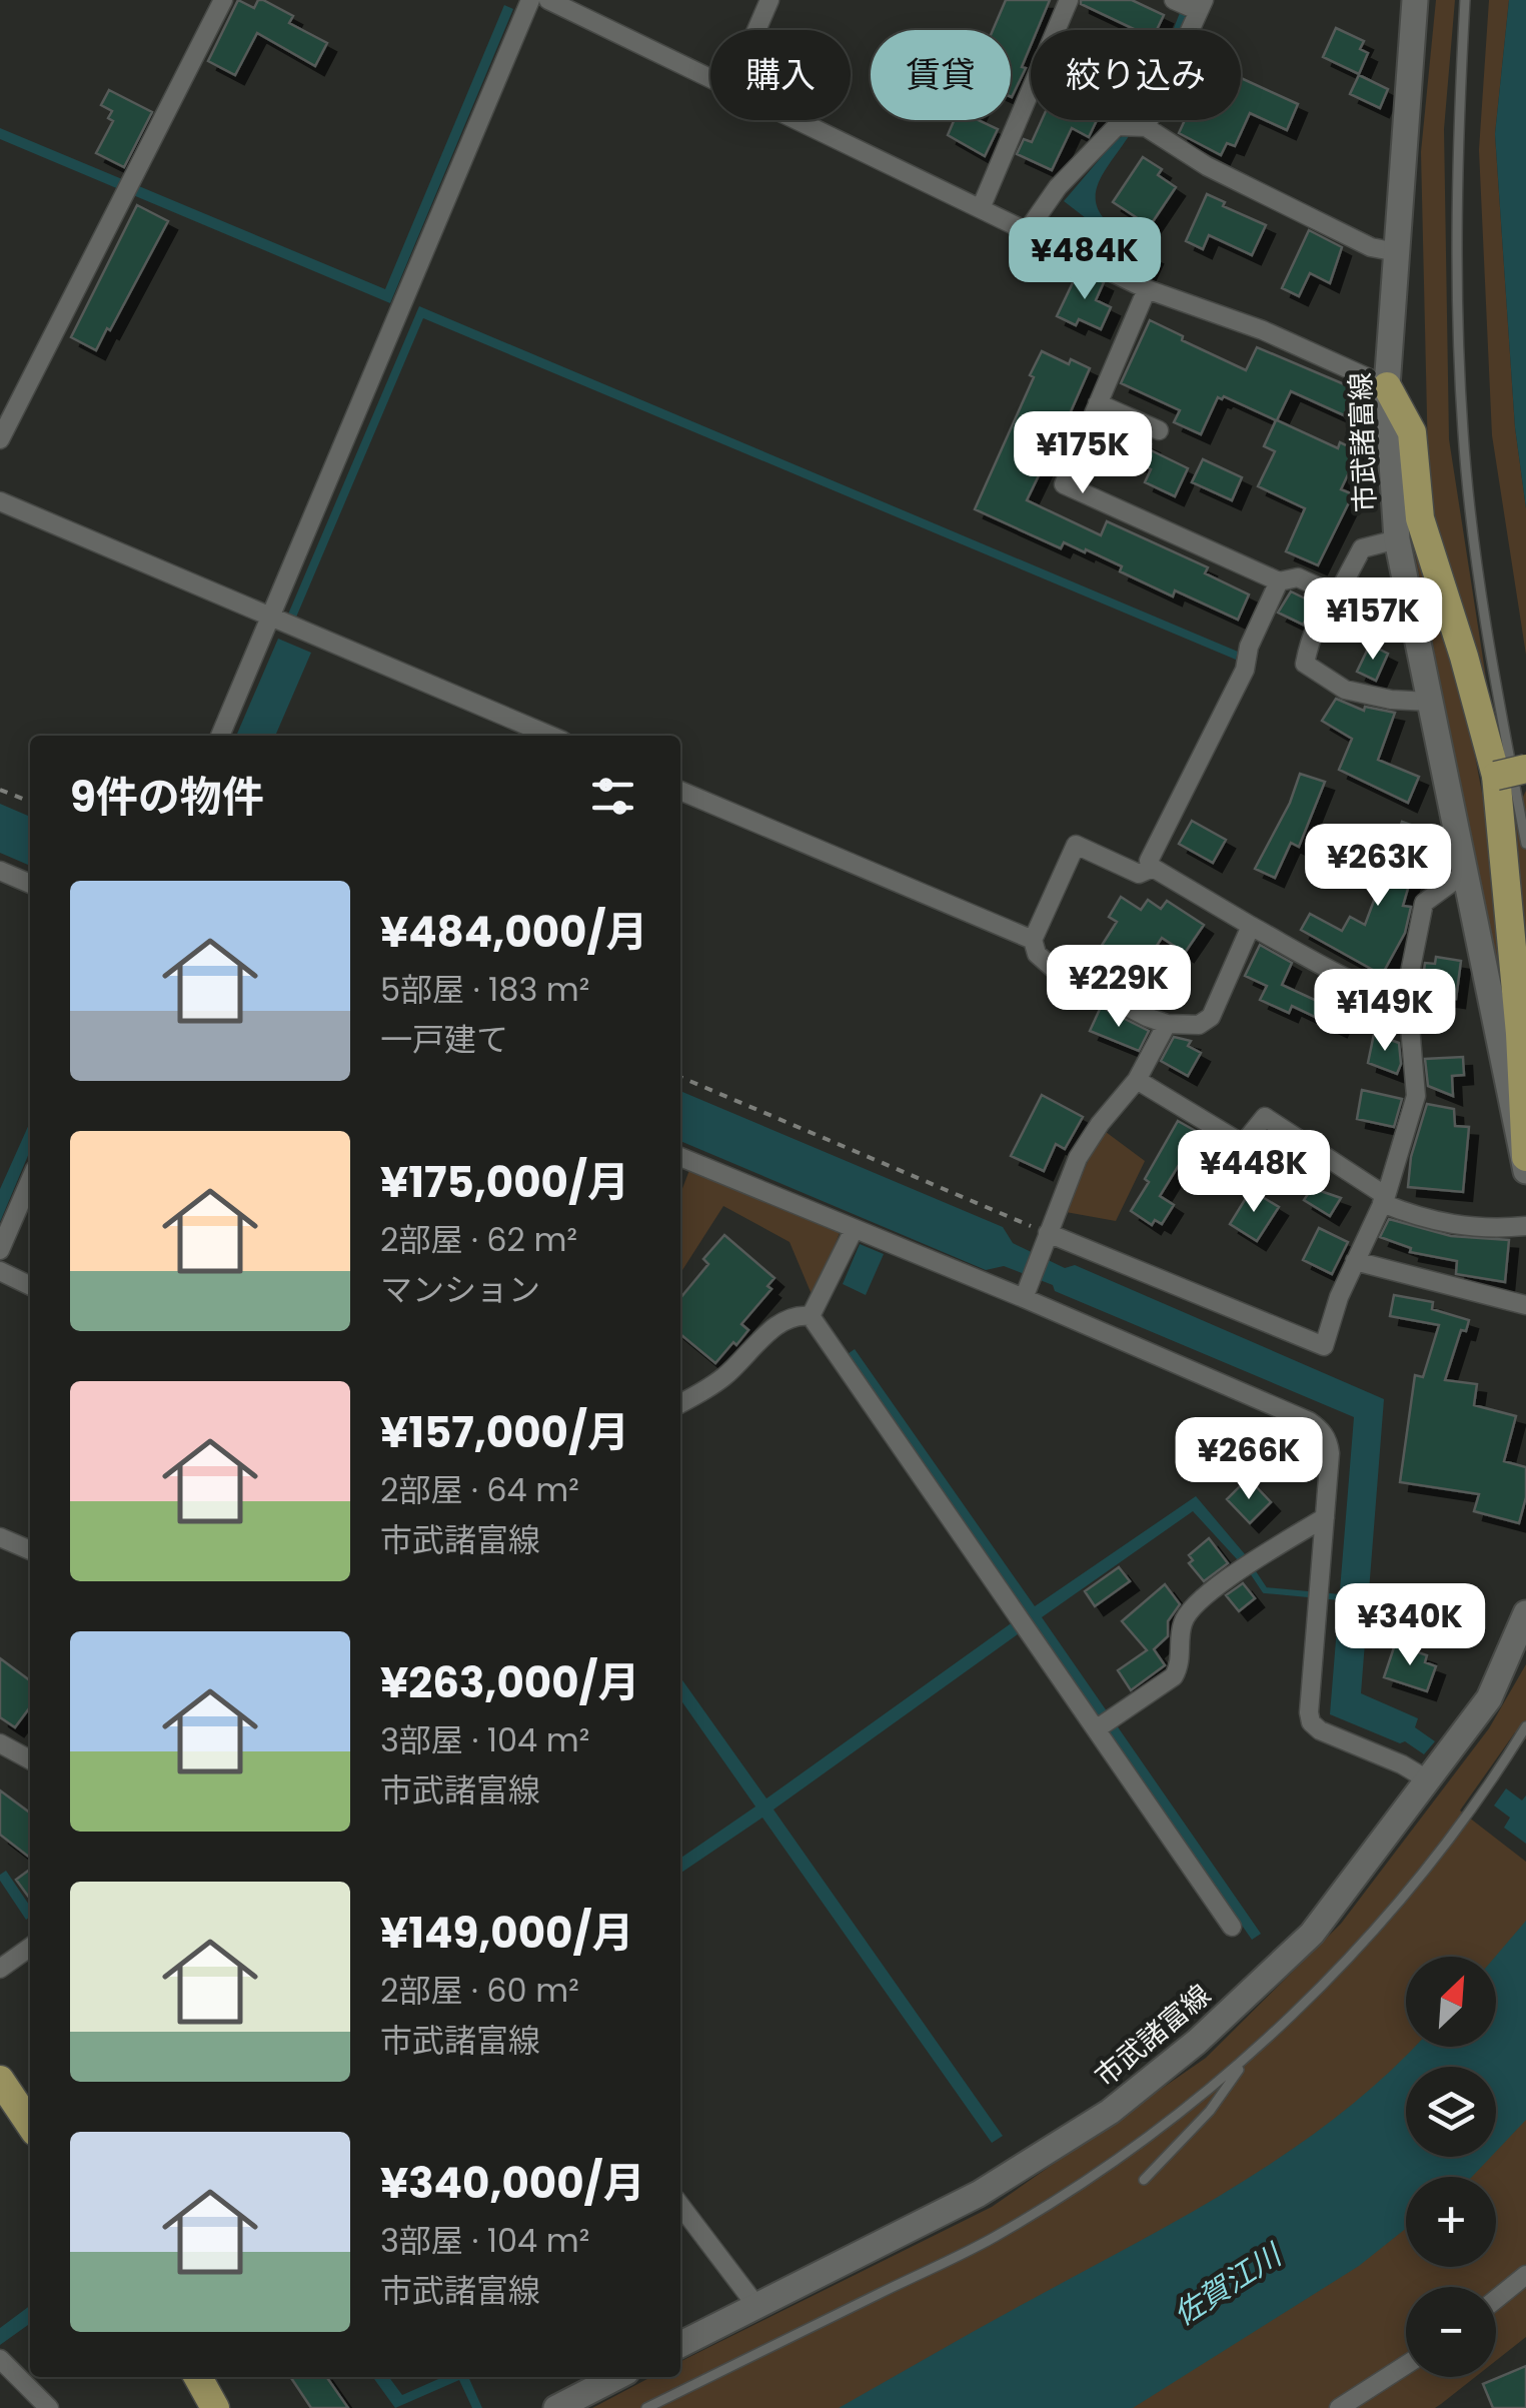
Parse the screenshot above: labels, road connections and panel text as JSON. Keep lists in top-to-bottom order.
{
  "streets": {
    "main road": ["市武諸富線"]
  },
  "water": ["佐賀江川"],
  "north": "top right",
  "page": {
    "chip": ["購入", "賃貸", "絞り込み"],
    "price": [
      "¥484K",
      "¥175K",
      "¥157K",
      "¥263K",
      "¥229K",
      "¥149K",
      "¥448K",
      "¥266K",
      "¥340K"
    ],
    "heading": "9件の物件",
    "list": [
      {
        "name": "¥484,000/月",
        "note": "5部屋 · 183 m² · 一戸建て"
      },
      {
        "name": "¥175,000/月",
        "note": "2部屋 · 62 m² · マンション"
      },
      {
        "name": "¥157,000/月",
        "note": "2部屋 · 64 m² · 市武諸富線"
      },
      {
        "name": "¥263,000/月",
        "note": "3部屋 · 104 m² · 市武諸富線"
      },
      {
        "name": "¥149,000/月",
        "note": "2部屋 · 60 m² · 市武諸富線"
      },
      {
        "name": "¥340,000/月",
        "note": "3部屋 · 104 m² · 市武諸富線"
      }
    ],
    "map_buttons": ["+", "−"]
  }
}
